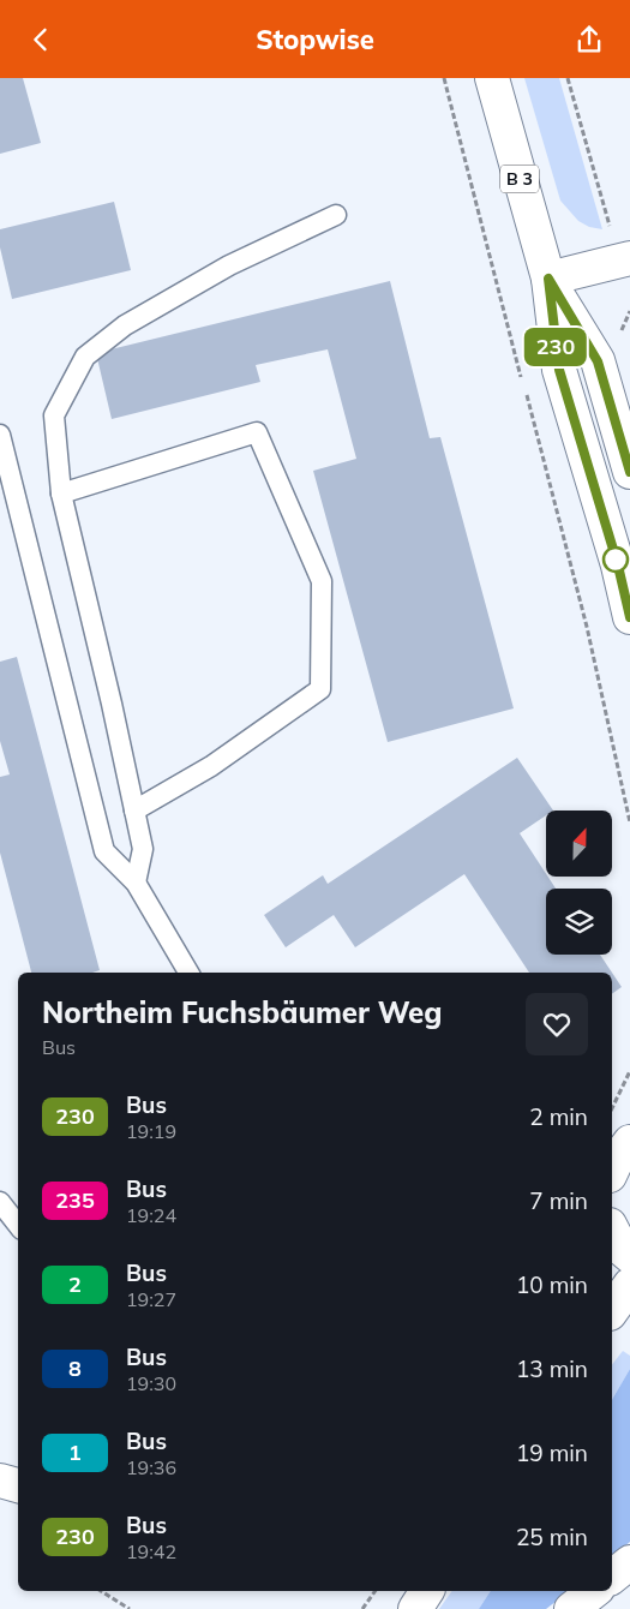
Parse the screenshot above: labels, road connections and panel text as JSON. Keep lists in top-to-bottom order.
{
  "streets": {
    "main road": ["B 3"]
  },
  "lines": ["bus line 230"],
  "north": "top",
  "page": {
    "header": "Stopwise",
    "on_map": "230",
    "heading": ["Northeim Fuchsbäumer Weg", "Bus"],
    "list": [
      {
        "mark": "230",
        "name": "Bus",
        "note": "19:19",
        "value": "2 min"
      },
      {
        "mark": "235",
        "name": "Bus",
        "note": "19:24",
        "value": "7 min"
      },
      {
        "mark": "2",
        "name": "Bus",
        "note": "19:27",
        "value": "10 min"
      },
      {
        "mark": "8",
        "name": "Bus",
        "note": "19:30",
        "value": "13 min"
      },
      {
        "mark": "1",
        "name": "Bus",
        "note": "19:36",
        "value": "19 min"
      },
      {
        "mark": "230",
        "name": "Bus",
        "note": "19:42",
        "value": "25 min"
      }
    ]
  }
}
